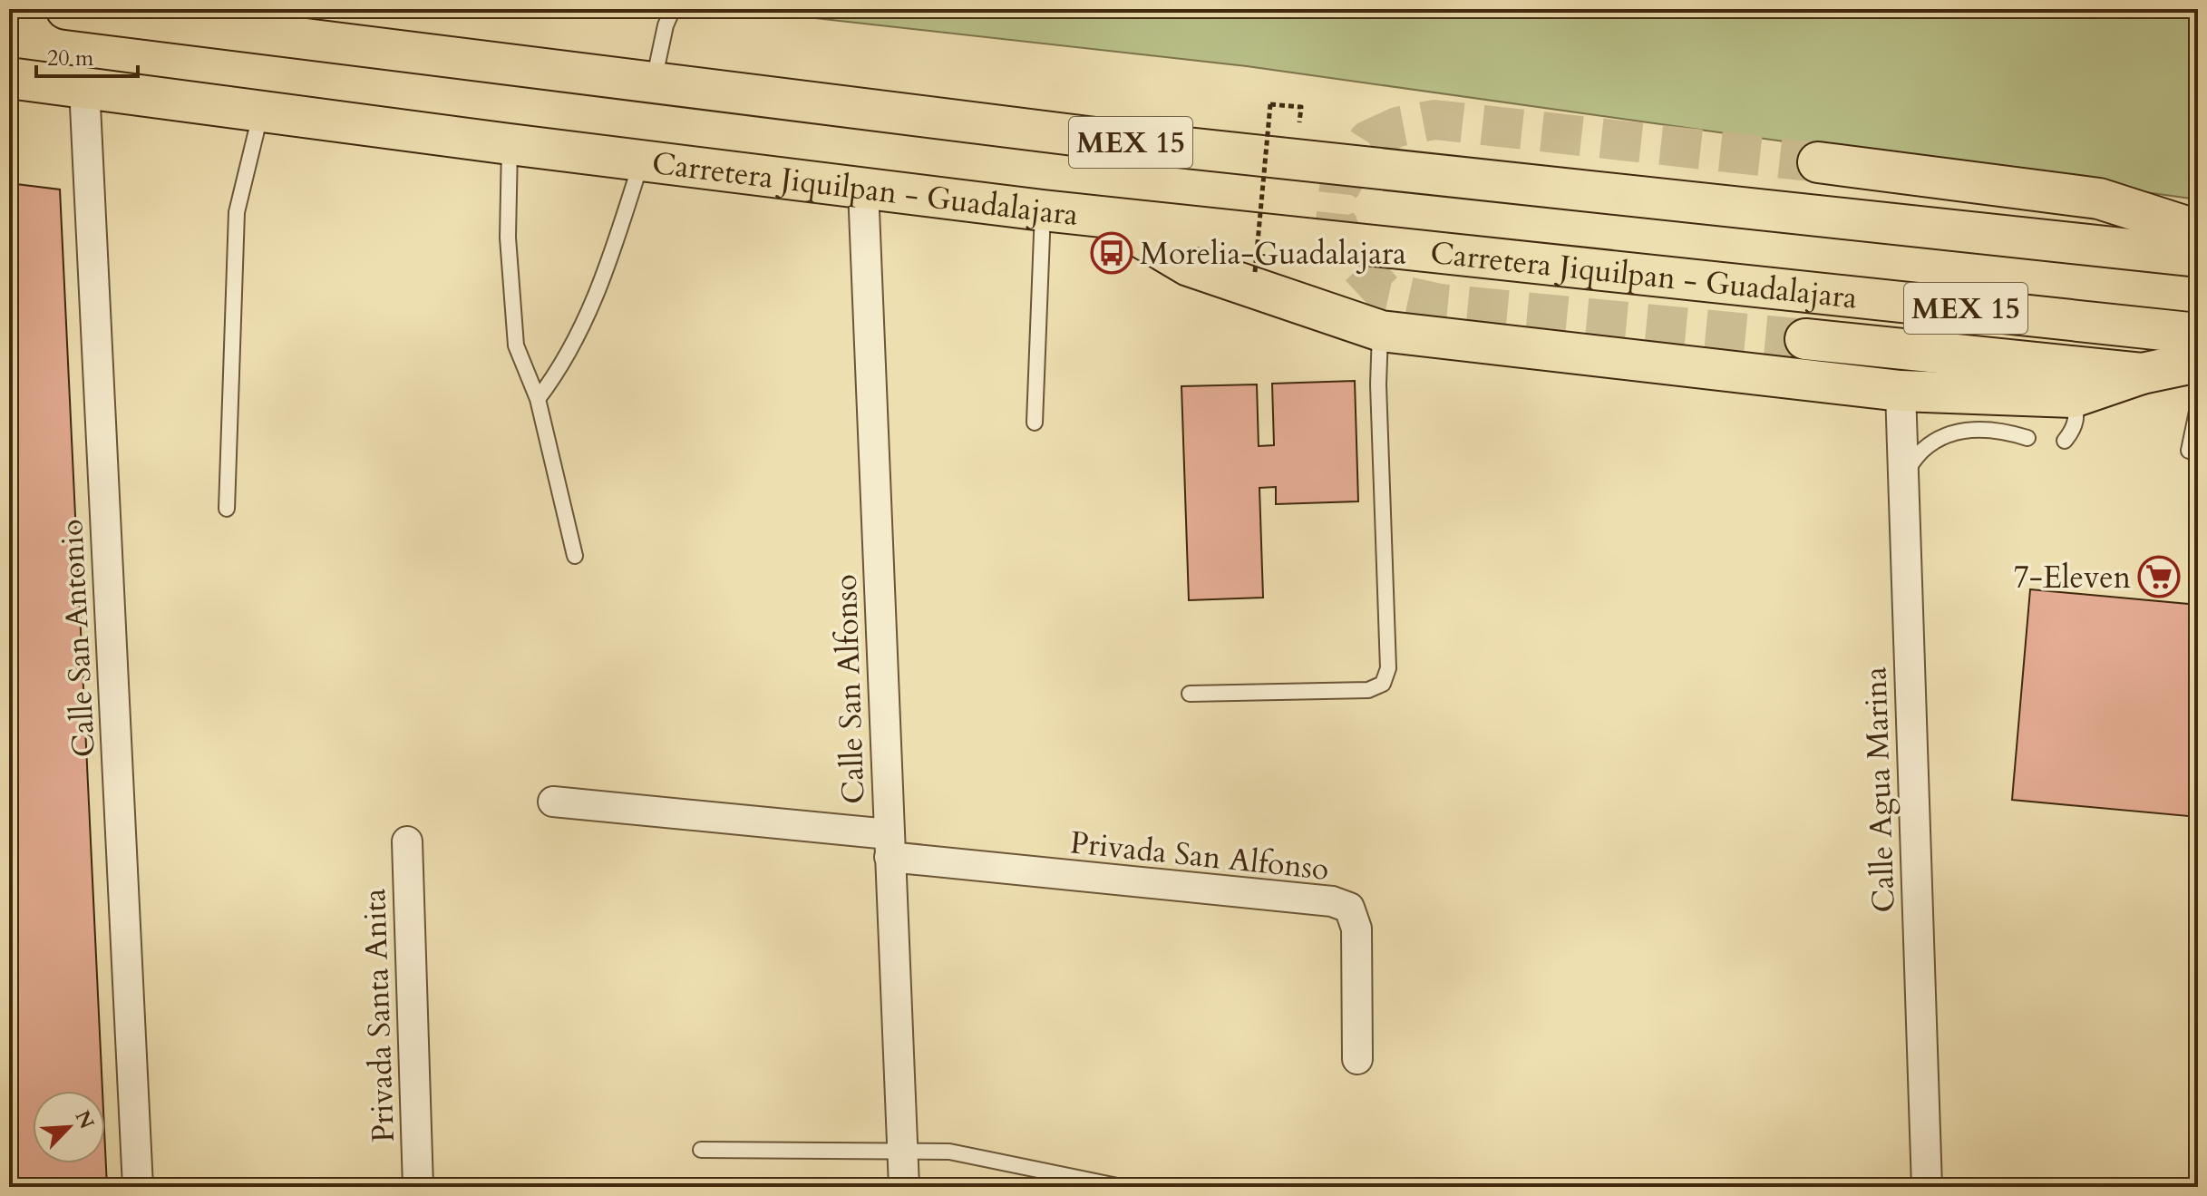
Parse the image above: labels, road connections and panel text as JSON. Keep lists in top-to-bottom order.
{
  "streets": {
    "highway": ["MEX 15", "Carretera Jiquilpan - Guadalajara"],
    "street": [
      "Calle San Antonio",
      "Calle San Alfonso",
      "Calle Agua Marina",
      "Privada San Alfonso",
      "Privada Santa Anita"
    ]
  },
  "crossings": [
    ["Carretera Jiquilpan - Guadalajara", "Calle San Antonio"],
    ["Carretera Jiquilpan - Guadalajara", "Calle San Alfonso"],
    ["Calle San Alfonso", "Privada San Alfonso"]
  ],
  "places": {
    "bus stop": ["Morelia-Guadalajara"],
    "supermarket": ["7-Eleven"]
  },
  "scale_bar": "20 m",
  "north": "top right"
}
